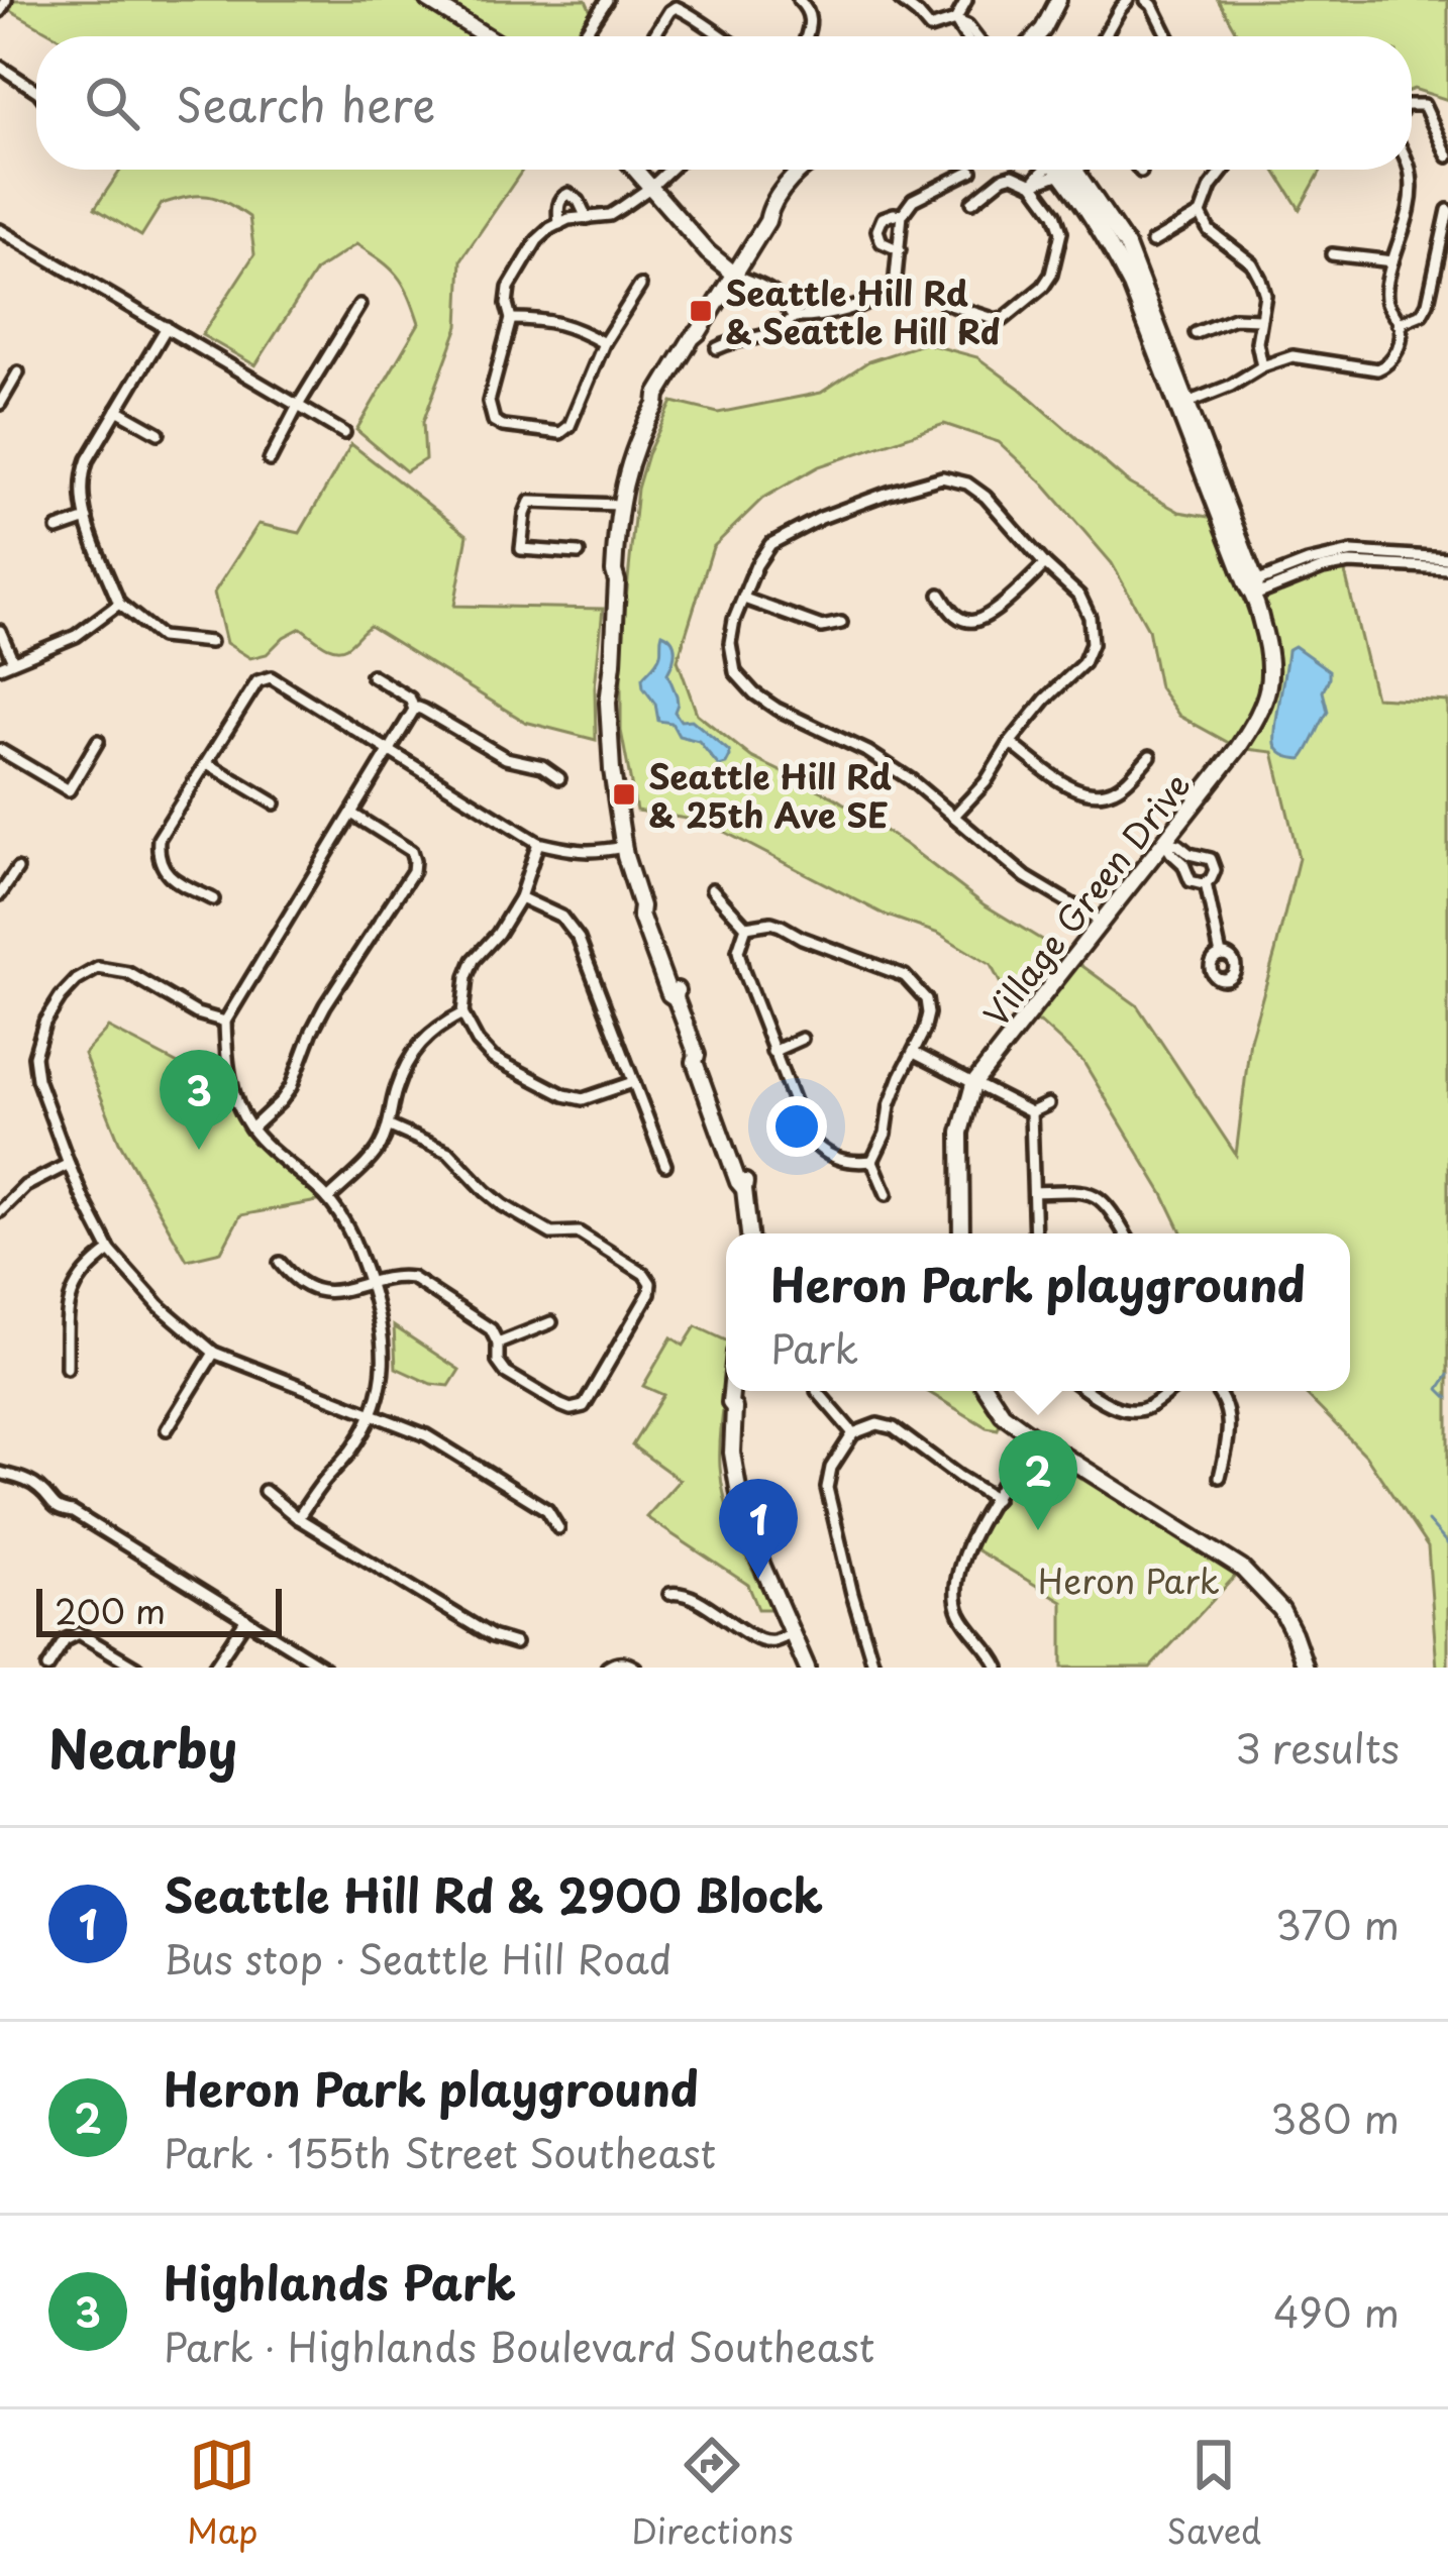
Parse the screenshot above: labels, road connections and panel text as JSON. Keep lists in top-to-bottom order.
{
  "streets": {
    "street": ["Village Green Drive"]
  },
  "parks": ["Heron Park"],
  "places": {
    "transit": ["Seattle Hill Rd & Seattle Hill Rd", "Seattle Hill Rd & 25th Ave SE"]
  },
  "scale_bar": "200 m",
  "page": {
    "search": "Search here",
    "pins": ["3", "2", "1"],
    "popup": ["Heron Park playground", "Park"],
    "scale": "200 m",
    "heading": ["Nearby", "3 results"],
    "list": [
      {
        "mark": "1",
        "name": "Seattle Hill Rd & 2900 Block",
        "note": "Bus stop · Seattle Hill Road",
        "value": "370 m"
      },
      {
        "mark": "2",
        "name": "Heron Park playground",
        "note": "Park · 155th Street Southeast",
        "value": "380 m"
      },
      {
        "mark": "3",
        "name": "Highlands Park",
        "note": "Park · Highlands Boulevard Southeast",
        "value": "490 m"
      }
    ],
    "nav": ["Map", "Directions", "Saved"]
  }
}
